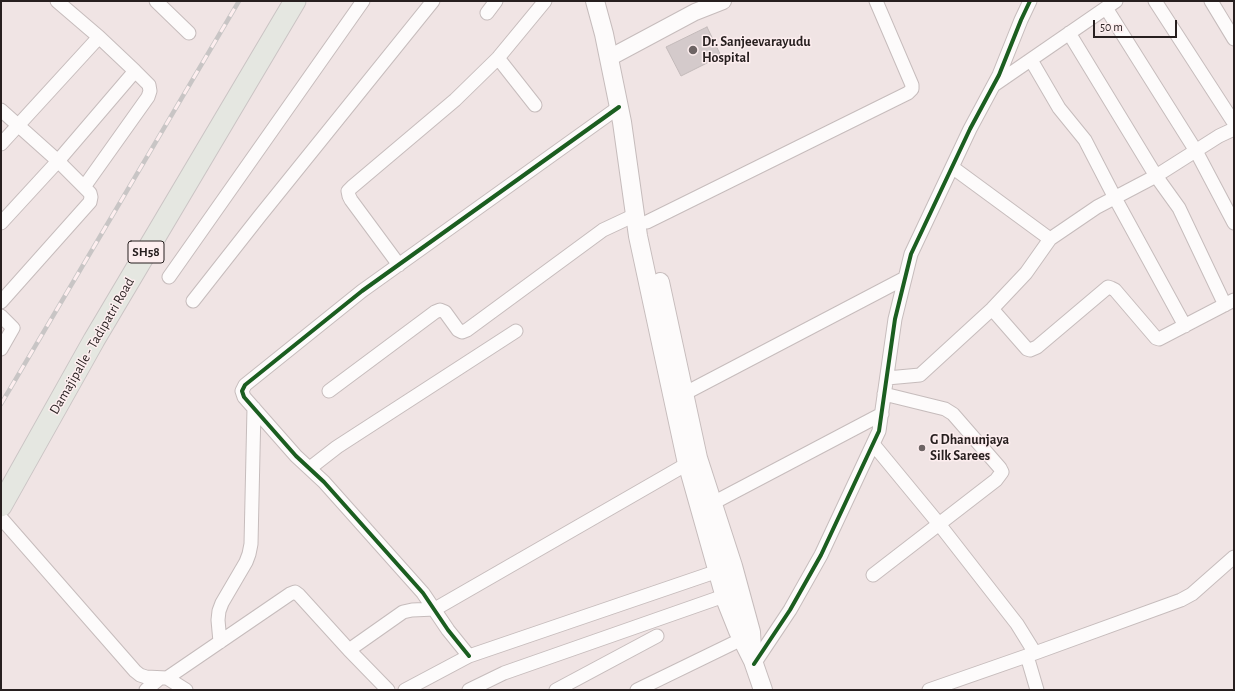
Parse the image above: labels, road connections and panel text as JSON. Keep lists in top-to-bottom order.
{
  "streets": {
    "main road": ["SH58", "Damajipalle - Tadipatri Road"]
  },
  "places": ["Dr. Sanjeevarayudu Hospital", "G Dhanunjaya Silk Sarees"],
  "scale_bar": "50 m"
}
